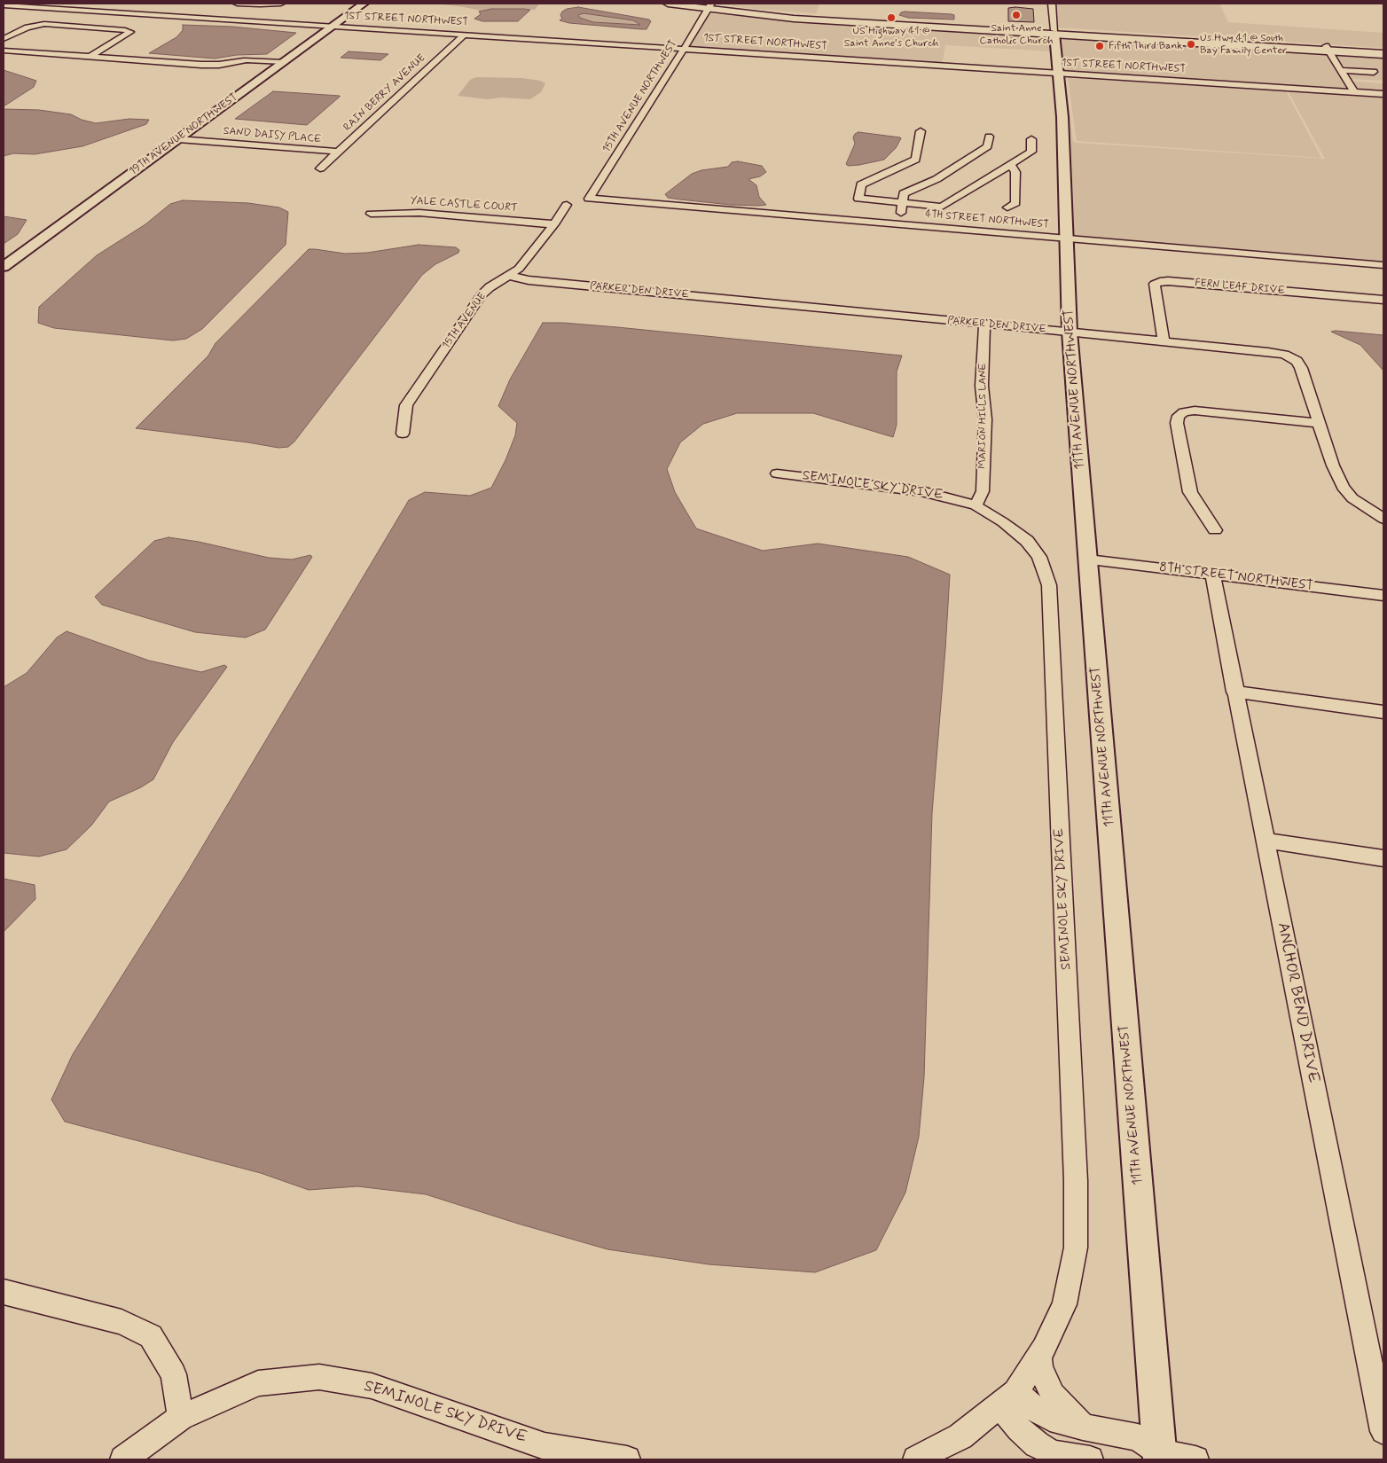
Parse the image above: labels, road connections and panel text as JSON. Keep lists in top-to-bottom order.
{
  "streets": {
    "street": [
      "1ST STREET NORTHWEST",
      "RAIN BERRY AVENUE",
      "15TH AVENUE NORTHWEST",
      "19TH AVENUE NORTHWEST",
      "SAND DAISY PLACE",
      "YALE CASTLE COURT",
      "4TH STREET NORTHWEST",
      "FERN LEAF DRIVE",
      "PARKER DEN DRIVE",
      "15TH AVENUE",
      "11TH AVENUE NORTHWEST",
      "MARION HILLS LANE",
      "SEMINOLE SKY DRIVE",
      "8TH STREET NORTHWEST",
      "ANCHOR BEND DRIVE"
    ]
  },
  "crossings": [
    ["1ST STREET NORTHWEST", "RAIN BERRY AVENUE"],
    ["1ST STREET NORTHWEST", "15TH AVENUE NORTHWEST"],
    ["1ST STREET NORTHWEST", "19TH AVENUE NORTHWEST"],
    ["1ST STREET NORTHWEST", "11TH AVENUE NORTHWEST"],
    ["RAIN BERRY AVENUE", "SAND DAISY PLACE"],
    ["15TH AVENUE NORTHWEST", "4TH STREET NORTHWEST"],
    ["19TH AVENUE NORTHWEST", "SAND DAISY PLACE"],
    ["YALE CASTLE COURT", "15TH AVENUE"],
    ["4TH STREET NORTHWEST", "11TH AVENUE NORTHWEST"],
    ["FERN LEAF DRIVE", "PARKER DEN DRIVE"],
    ["PARKER DEN DRIVE", "15TH AVENUE"],
    ["PARKER DEN DRIVE", "11TH AVENUE NORTHWEST"],
    ["PARKER DEN DRIVE", "MARION HILLS LANE"],
    ["11TH AVENUE NORTHWEST", "8TH STREET NORTHWEST"],
    ["MARION HILLS LANE", "SEMINOLE SKY DRIVE"],
    ["8TH STREET NORTHWEST", "ANCHOR BEND DRIVE"]
  ],
  "places": [
    "Saint Anne Catholic Church",
    "US Highway 41 @ Saint Anne's Church",
    "Us Hwy 41 @ South Bay Family Center",
    "Fifth Third Bank"
  ]
}
